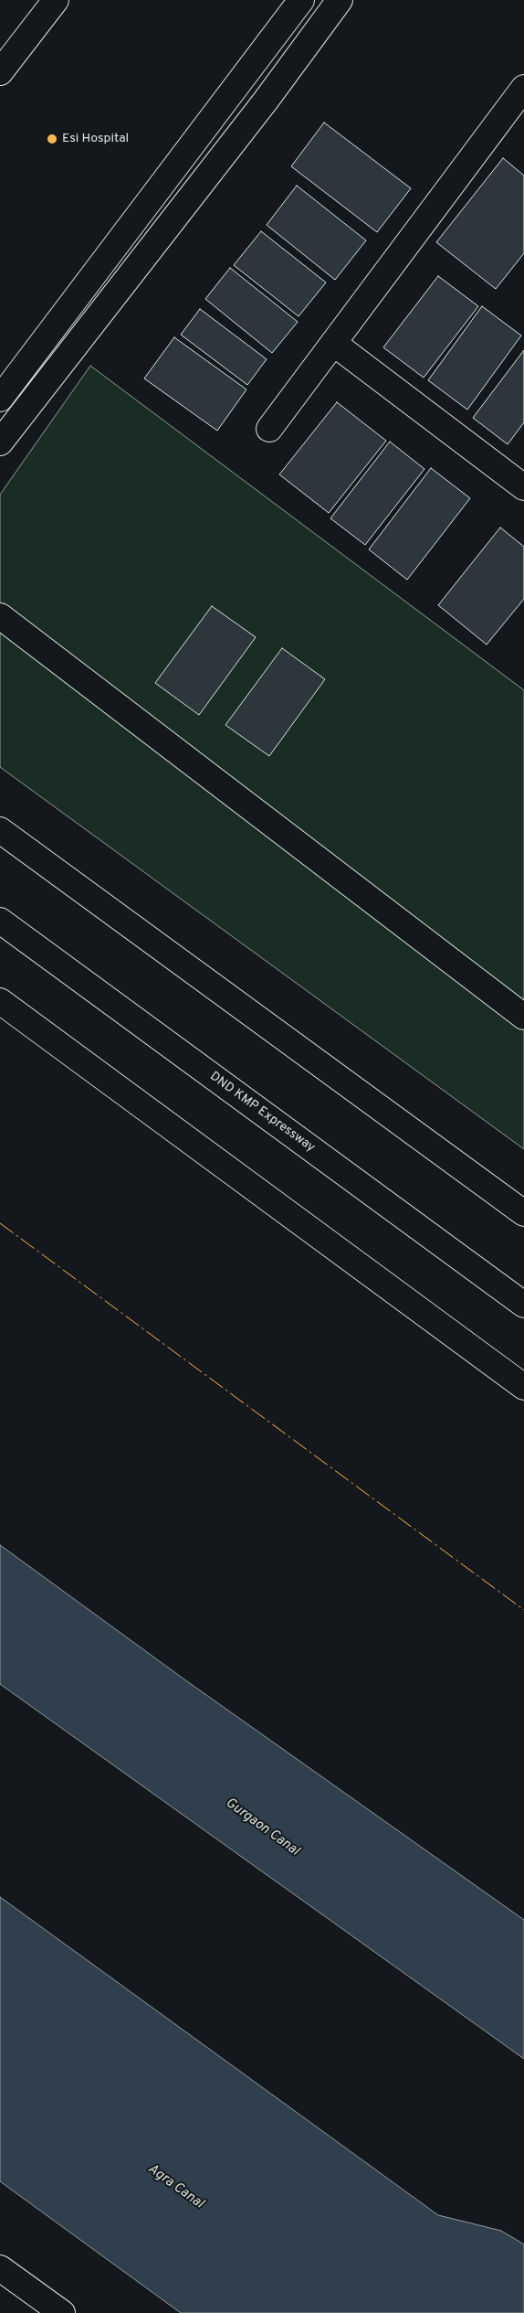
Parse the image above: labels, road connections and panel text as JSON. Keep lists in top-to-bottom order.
{
  "streets": {
    "main road": ["DND KMP Expressway"]
  },
  "water": ["Gurgaon Canal", "Agra Canal"],
  "places": ["Esi Hospital"]
}
